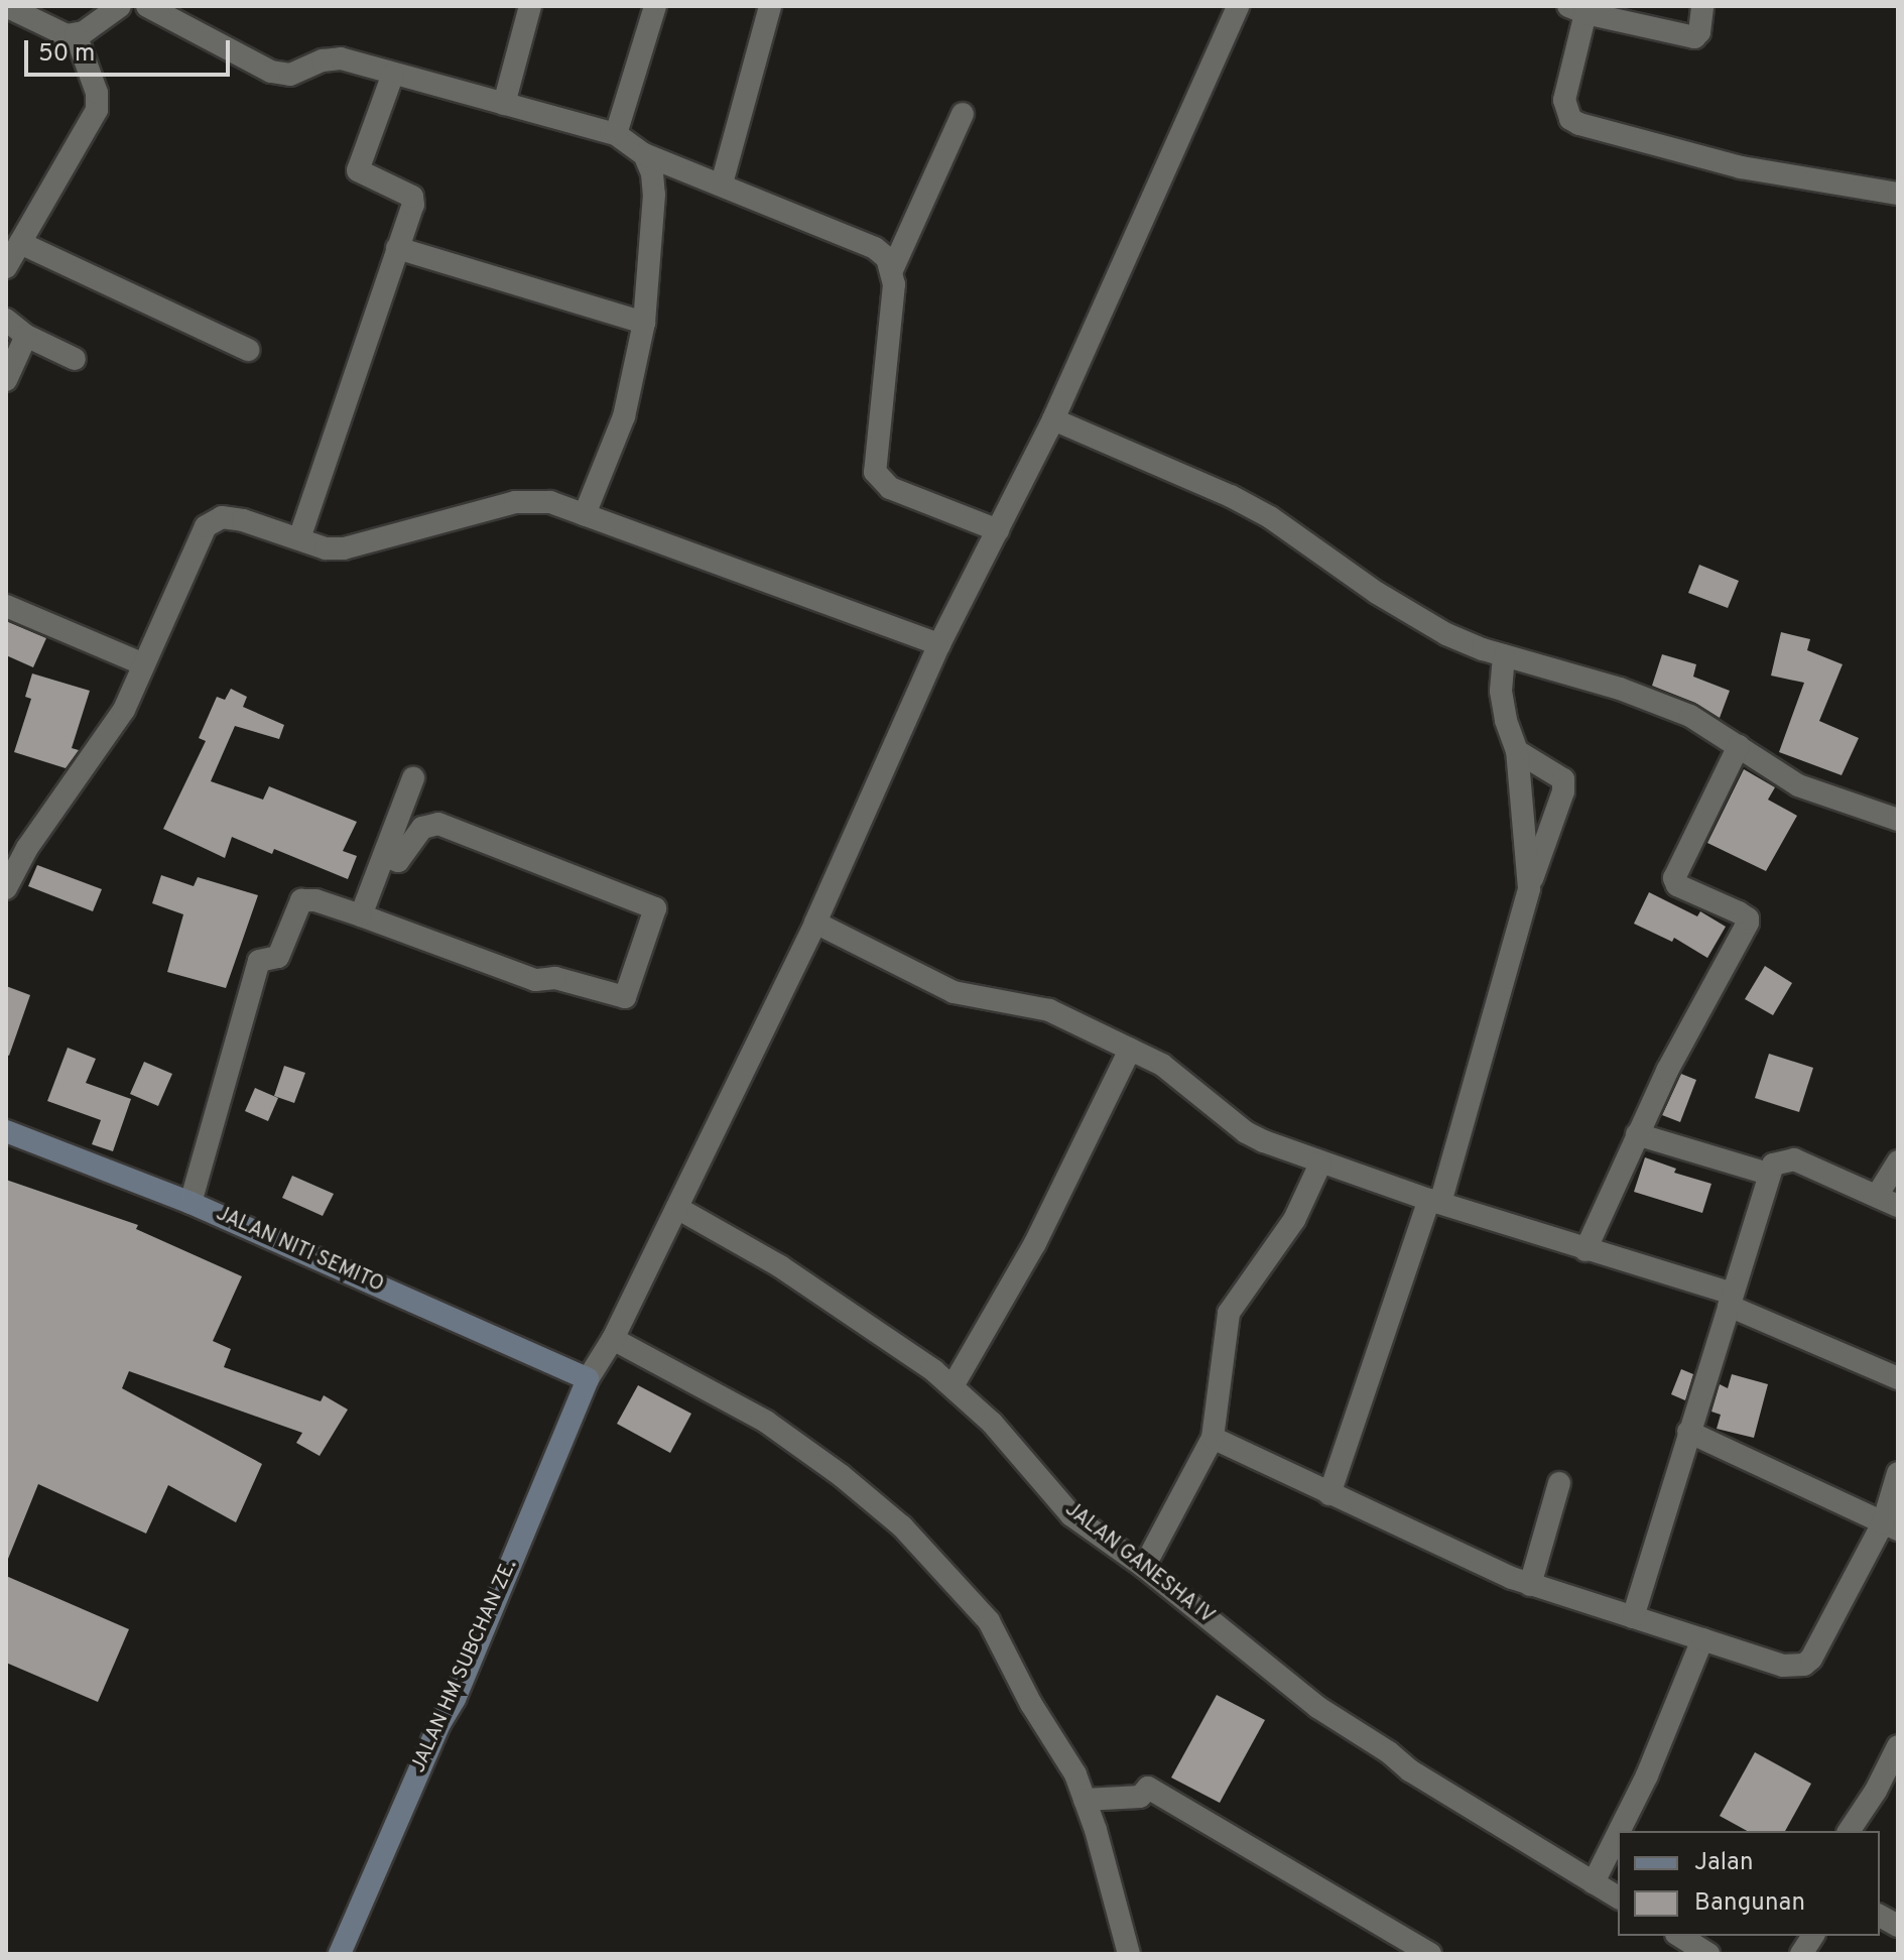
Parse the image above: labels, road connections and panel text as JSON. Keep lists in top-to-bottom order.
{
  "streets": {
    "main road": ["JALAN NITI SEMITO", "JALAN HM SUBCHAN ZE."],
    "street": ["JALAN GANESHA IV"]
  },
  "crossings": [
    ["JALAN NITI SEMITO", "JALAN HM SUBCHAN ZE."]
  ],
  "legend": ["Jalan", "Bangunan"],
  "scale_bar": "50 m"
}
